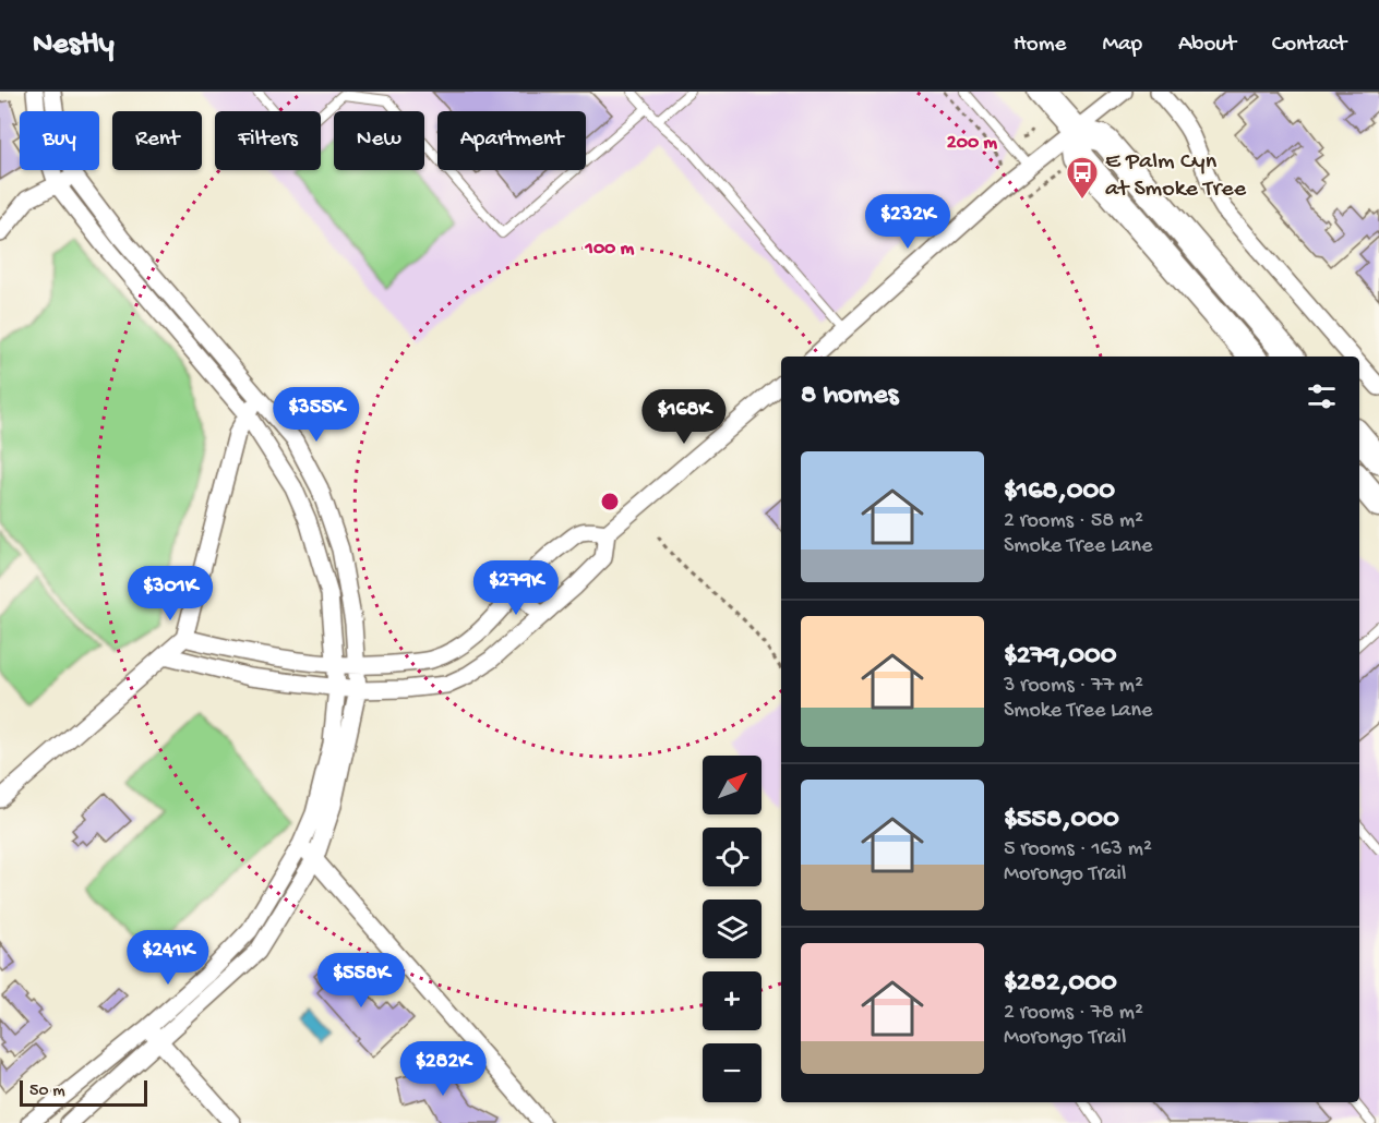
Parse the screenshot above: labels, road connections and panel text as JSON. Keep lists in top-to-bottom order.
{
  "places": {
    "bus stop": ["E Palm Cyn at Smoke Tree"]
  },
  "scale_bar": "50 m",
  "north": "top right",
  "page": {
    "header": "Nestly",
    "nav": [
      "Home",
      "Map",
      "About",
      "Contact"
    ],
    "chip": [
      "Buy",
      "Rent",
      "Filters",
      "New",
      "Apartment"
    ],
    "price": [
      "$232K",
      "$355K",
      "$168K",
      "$279K",
      "$301K",
      "$241K",
      "$558K",
      "$282K"
    ],
    "heading": "8 homes",
    "list": [
      {
        "name": "$168,000",
        "note": "2 rooms · 58 m² · Smoke Tree Lane"
      },
      {
        "name": "$279,000",
        "note": "3 rooms · 77 m² · Smoke Tree Lane"
      },
      {
        "name": "$558,000",
        "note": "5 rooms · 163 m² · Morongo Trail"
      },
      {
        "name": "$282,000",
        "note": "2 rooms · 78 m² · Morongo Trail"
      }
    ],
    "map_buttons": ["+", "−"],
    "scale": "50 m"
  },
  "rings": ["200 m", "100 m"]
}
